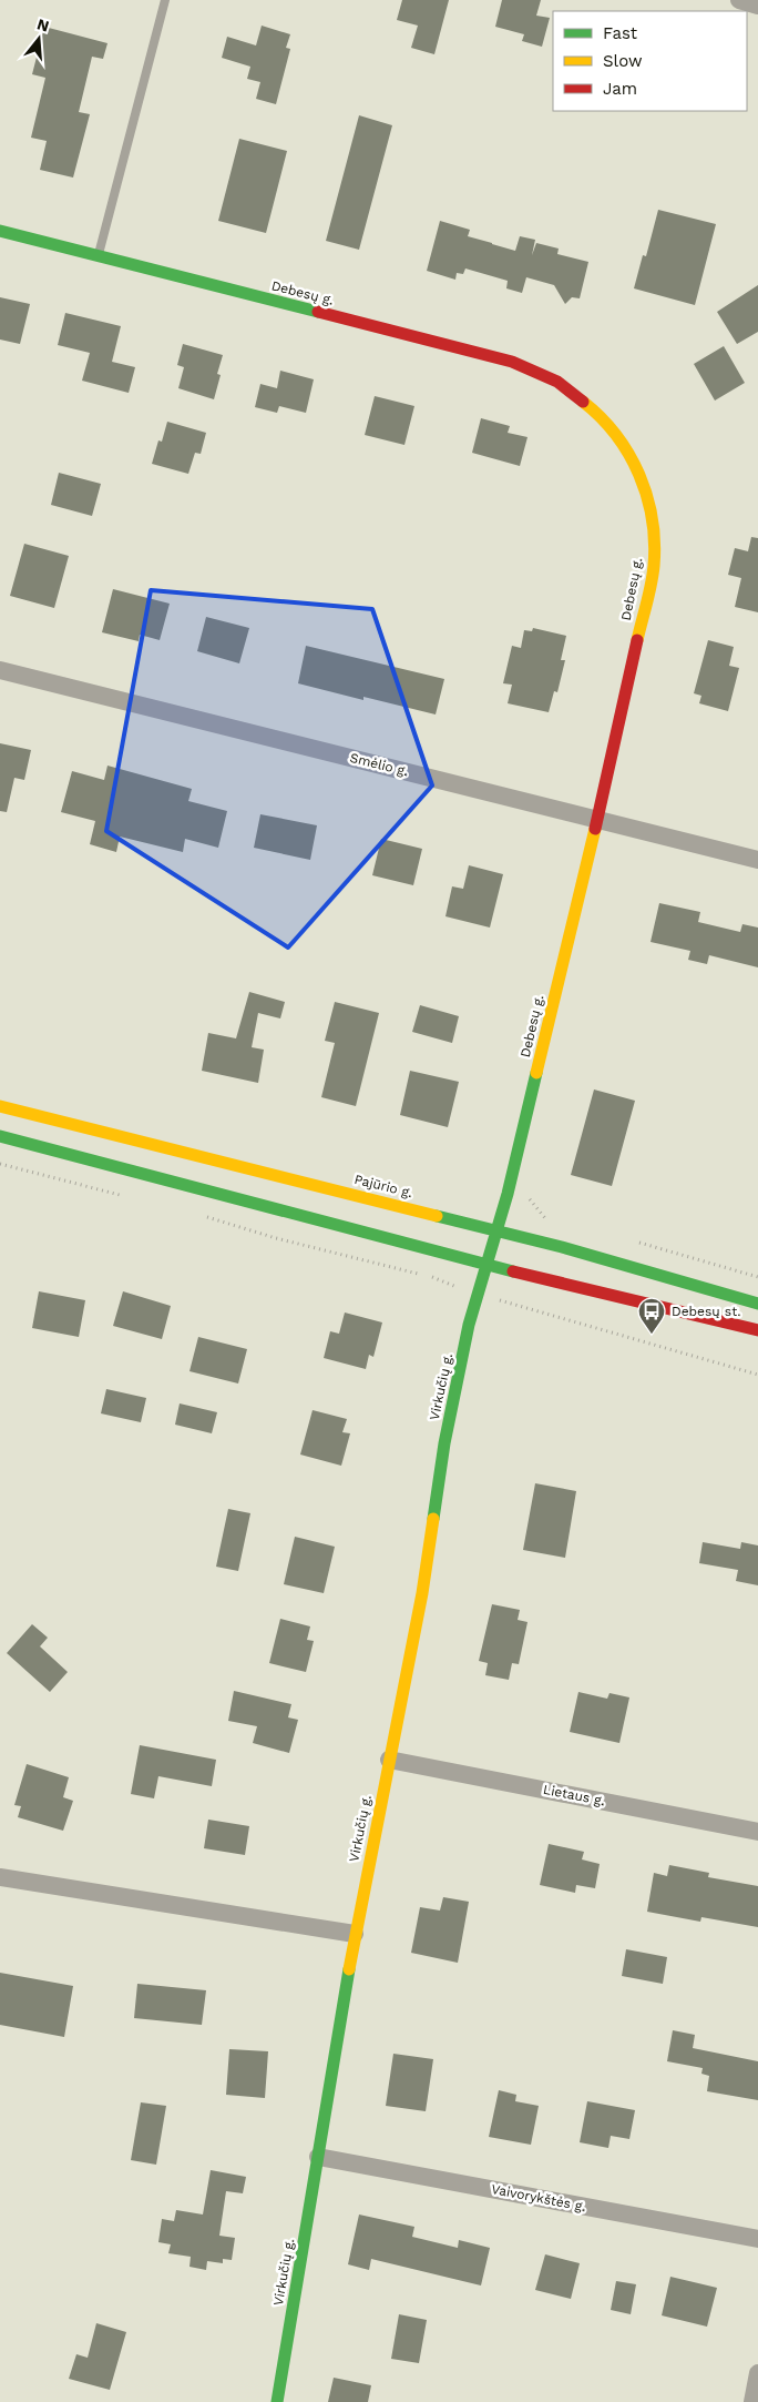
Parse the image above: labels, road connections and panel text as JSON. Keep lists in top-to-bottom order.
{
  "streets": {
    "street": [
      "Debesų g.",
      "Smėlio g.",
      "Pajūrio g.",
      "Virkučių g.",
      "Lietaus g.",
      "Vaivorykštės g."
    ]
  },
  "crossings": [
    ["Debesų g.", "Smėlio g."],
    ["Debesų g.", "Pajūrio g."],
    ["Debesų g.", "Virkučių g."],
    ["Virkučių g.", "Lietaus g."],
    ["Virkučių g.", "Vaivorykštės g."]
  ],
  "places": {
    "bus stop": ["Debesų st."]
  },
  "legend": ["Fast", "Slow", "Jam"],
  "north": "top"
}
